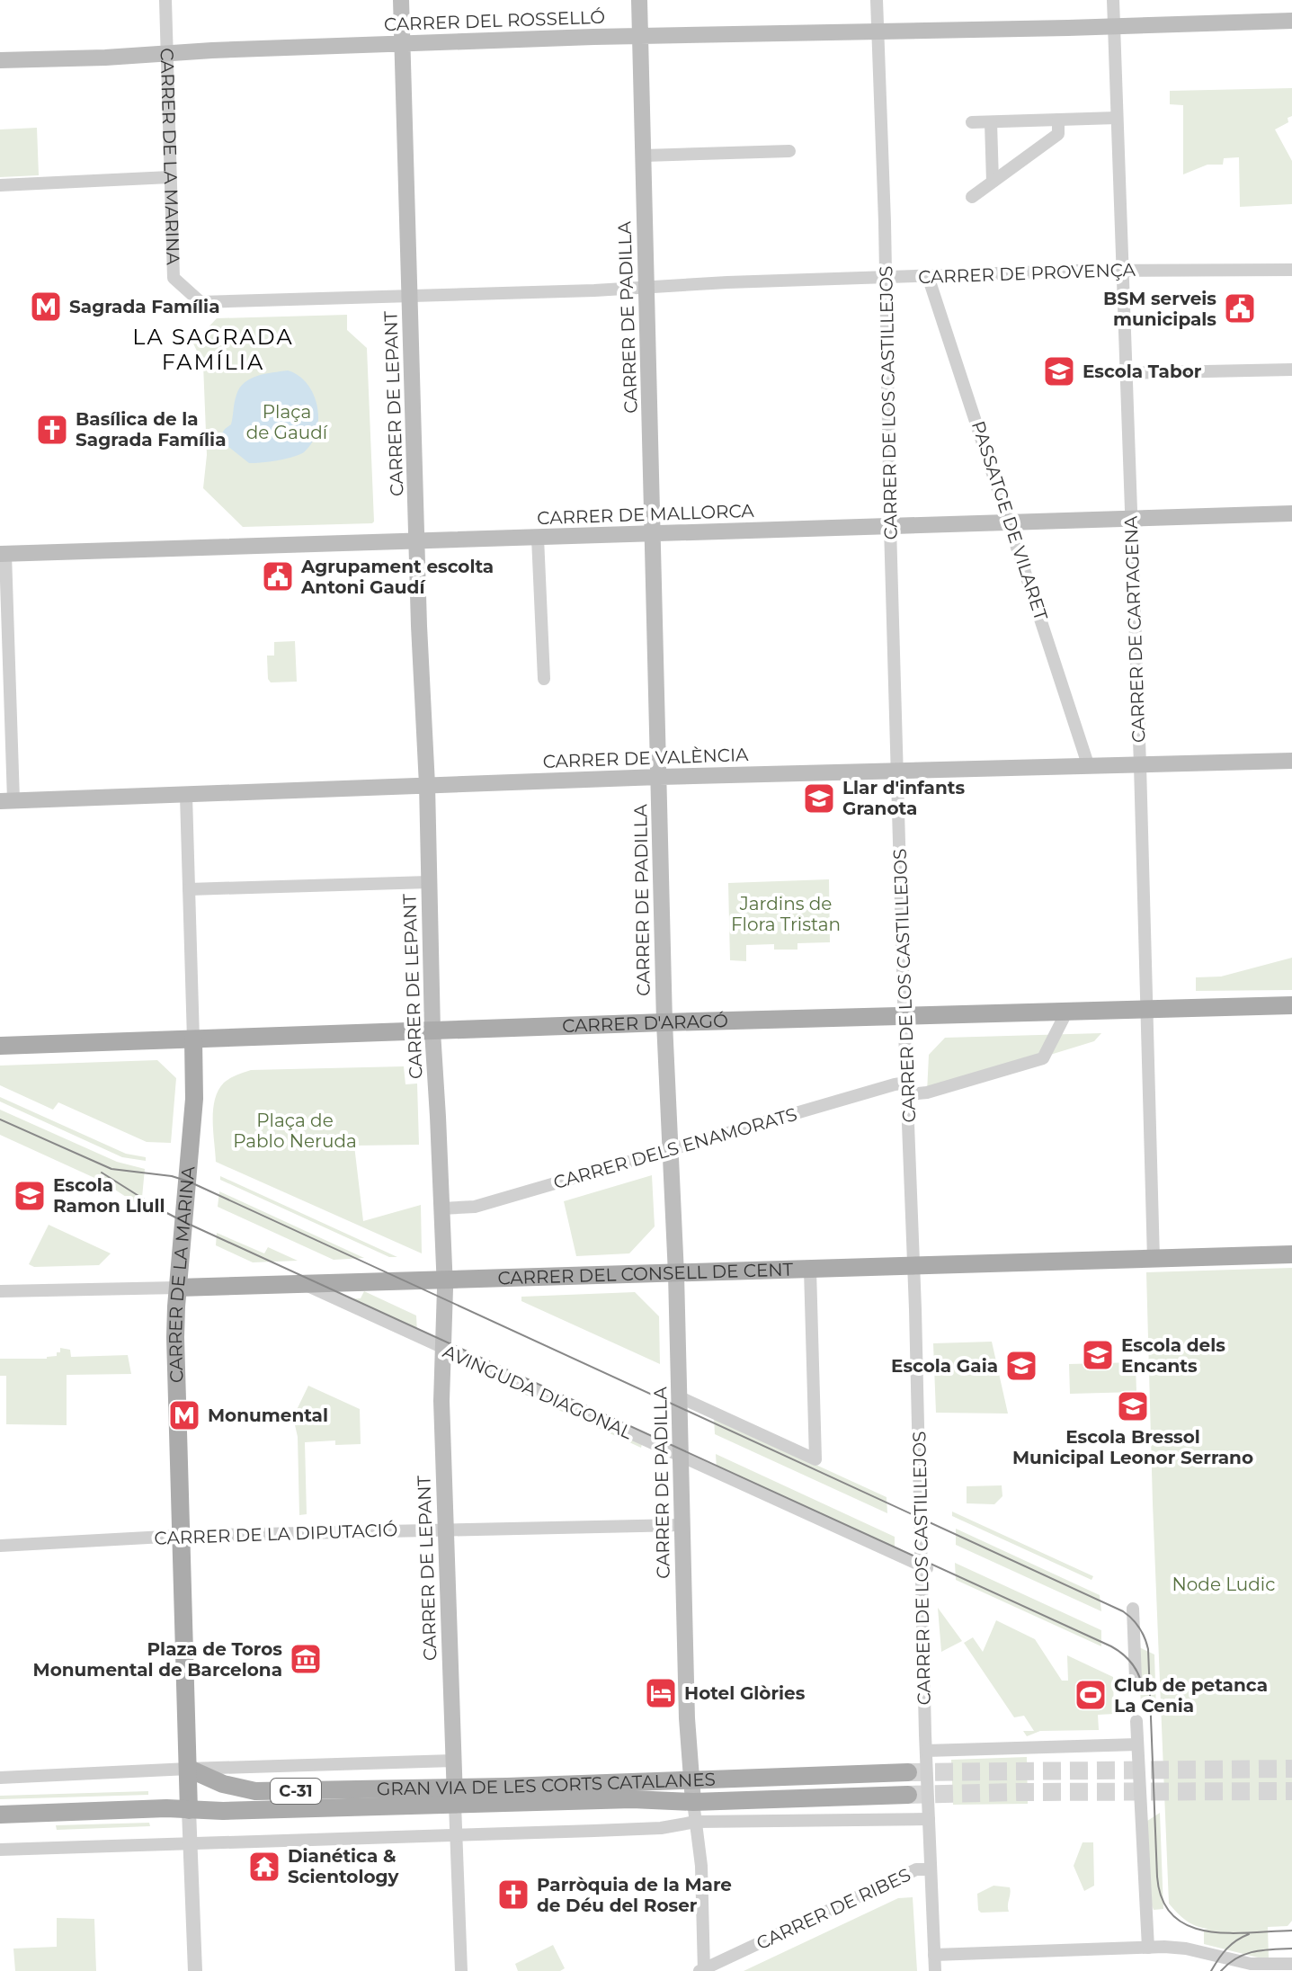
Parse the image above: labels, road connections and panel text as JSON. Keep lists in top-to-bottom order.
{
  "streets": {
    "main road": [
      "CARRER DEL ROSSELLÓ",
      "CARRER DE LA MARINA",
      "CARRER DE PADILLA",
      "CARRER DE LEPANT",
      "CARRER DE MALLORCA",
      "CARRER DE VALÈNCIA",
      "CARRER D'ARAGÓ",
      "CARRER DEL CONSELL DE CENT",
      "GRAN VIA DE LES CORTS CATALANES",
      "C-31"
    ],
    "street": [
      "CARRER DE PROVENÇA",
      "CARRER DE LOS CASTILLEJOS",
      "PASSATGE DE VILARET",
      "CARRER DE CARTAGENA",
      "CARRER DELS ENAMORATS",
      "AVINGUDA DIAGONAL",
      "CARRER DE LA DIPUTACIÓ",
      "CARRER DE RIBES"
    ]
  },
  "crossings": [
    ["CARRER DEL ROSSELLÓ", "CARRER DE LA MARINA"],
    ["CARRER DEL ROSSELLÓ", "CARRER DE PADILLA"],
    ["CARRER DEL ROSSELLÓ", "CARRER DE LOS CASTILLEJOS"],
    ["CARRER DEL ROSSELLÓ", "CARRER DE LEPANT"],
    ["CARRER DEL ROSSELLÓ", "CARRER DE CARTAGENA"],
    ["CARRER DE LA MARINA", "CARRER DE PROVENÇA"],
    ["CARRER DE LA MARINA", "CARRER DE VALÈNCIA"],
    ["CARRER DE LA MARINA", "CARRER D'ARAGÓ"],
    ["CARRER DE LA MARINA", "CARRER DEL CONSELL DE CENT"],
    ["CARRER DE LA MARINA", "CARRER DE LA DIPUTACIÓ"],
    ["CARRER DE LA MARINA", "GRAN VIA DE LES CORTS CATALANES"],
    ["CARRER DE PROVENÇA", "CARRER DE PADILLA"],
    ["CARRER DE PROVENÇA", "CARRER DE LOS CASTILLEJOS"],
    ["CARRER DE PROVENÇA", "CARRER DE LEPANT"],
    ["CARRER DE PROVENÇA", "PASSATGE DE VILARET"],
    ["CARRER DE PROVENÇA", "CARRER DE CARTAGENA"],
    ["CARRER DE PADILLA", "CARRER DE MALLORCA"],
    ["CARRER DE PADILLA", "CARRER DE VALÈNCIA"],
    ["CARRER DE PADILLA", "CARRER D'ARAGÓ"],
    ["CARRER DE PADILLA", "CARRER DELS ENAMORATS"],
    ["CARRER DE PADILLA", "CARRER DEL CONSELL DE CENT"],
    ["CARRER DE PADILLA", "AVINGUDA DIAGONAL"],
    ["CARRER DE PADILLA", "CARRER DE LA DIPUTACIÓ"],
    ["CARRER DE PADILLA", "GRAN VIA DE LES CORTS CATALANES"],
    ["CARRER DE PADILLA", "CARRER DE RIBES"],
    ["CARRER DE LOS CASTILLEJOS", "CARRER DE MALLORCA"],
    ["CARRER DE LOS CASTILLEJOS", "CARRER DE VALÈNCIA"],
    ["CARRER DE LOS CASTILLEJOS", "CARRER D'ARAGÓ"],
    ["CARRER DE LOS CASTILLEJOS", "CARRER DELS ENAMORATS"],
    ["CARRER DE LOS CASTILLEJOS", "CARRER DEL CONSELL DE CENT"],
    ["CARRER DE LOS CASTILLEJOS", "AVINGUDA DIAGONAL"],
    ["CARRER DE LOS CASTILLEJOS", "GRAN VIA DE LES CORTS CATALANES"],
    ["CARRER DE LOS CASTILLEJOS", "CARRER DE RIBES"],
    ["CARRER DE LEPANT", "CARRER DE MALLORCA"],
    ["CARRER DE LEPANT", "CARRER DE VALÈNCIA"],
    ["CARRER DE LEPANT", "CARRER D'ARAGÓ"],
    ["CARRER DE LEPANT", "CARRER DELS ENAMORATS"],
    ["CARRER DE LEPANT", "CARRER DEL CONSELL DE CENT"],
    ["CARRER DE LEPANT", "AVINGUDA DIAGONAL"],
    ["CARRER DE LEPANT", "CARRER DE LA DIPUTACIÓ"],
    ["CARRER DE LEPANT", "GRAN VIA DE LES CORTS CATALANES"],
    ["CARRER DE MALLORCA", "PASSATGE DE VILARET"],
    ["CARRER DE MALLORCA", "CARRER DE CARTAGENA"],
    ["PASSATGE DE VILARET", "CARRER DE VALÈNCIA"],
    ["CARRER DE CARTAGENA", "CARRER DE VALÈNCIA"],
    ["CARRER DE CARTAGENA", "CARRER D'ARAGÓ"],
    ["CARRER DE CARTAGENA", "CARRER DEL CONSELL DE CENT"],
    ["CARRER D'ARAGÓ", "CARRER DELS ENAMORATS"],
    ["CARRER DEL CONSELL DE CENT", "AVINGUDA DIAGONAL"]
  ],
  "districts": ["LA SAGRADA FAMÍLIA"],
  "parks": [
    "Plaça de Gaudí",
    "Jardins de Flora Tristan",
    "Plaça de Pablo Neruda",
    "Node Ludic"
  ],
  "places": {
    "metro station": ["Sagrada Família", "Monumental"],
    "public building": ["BSM serveis municipals", "Agrupament escolta Antoni Gaudí"],
    "school or university": [
      "Escola Tabor",
      "Llar d'infants Granota",
      "Escola Ramon Llull",
      "Escola dels Encants",
      "Escola Gaia",
      "Escola Bressol Municipal Leonor Serrano"
    ],
    "church": ["Basílica de la Sagrada Família", "Parròquia de la Mare de Déu del Roser"],
    "museum": ["Plaza de Toros Monumental de Barcelona"],
    "hotel": ["Hotel Glòries"],
    "sports": ["Club de petanca La Cenia"],
    "temple": ["Dianética & Scientology"]
  }
}
